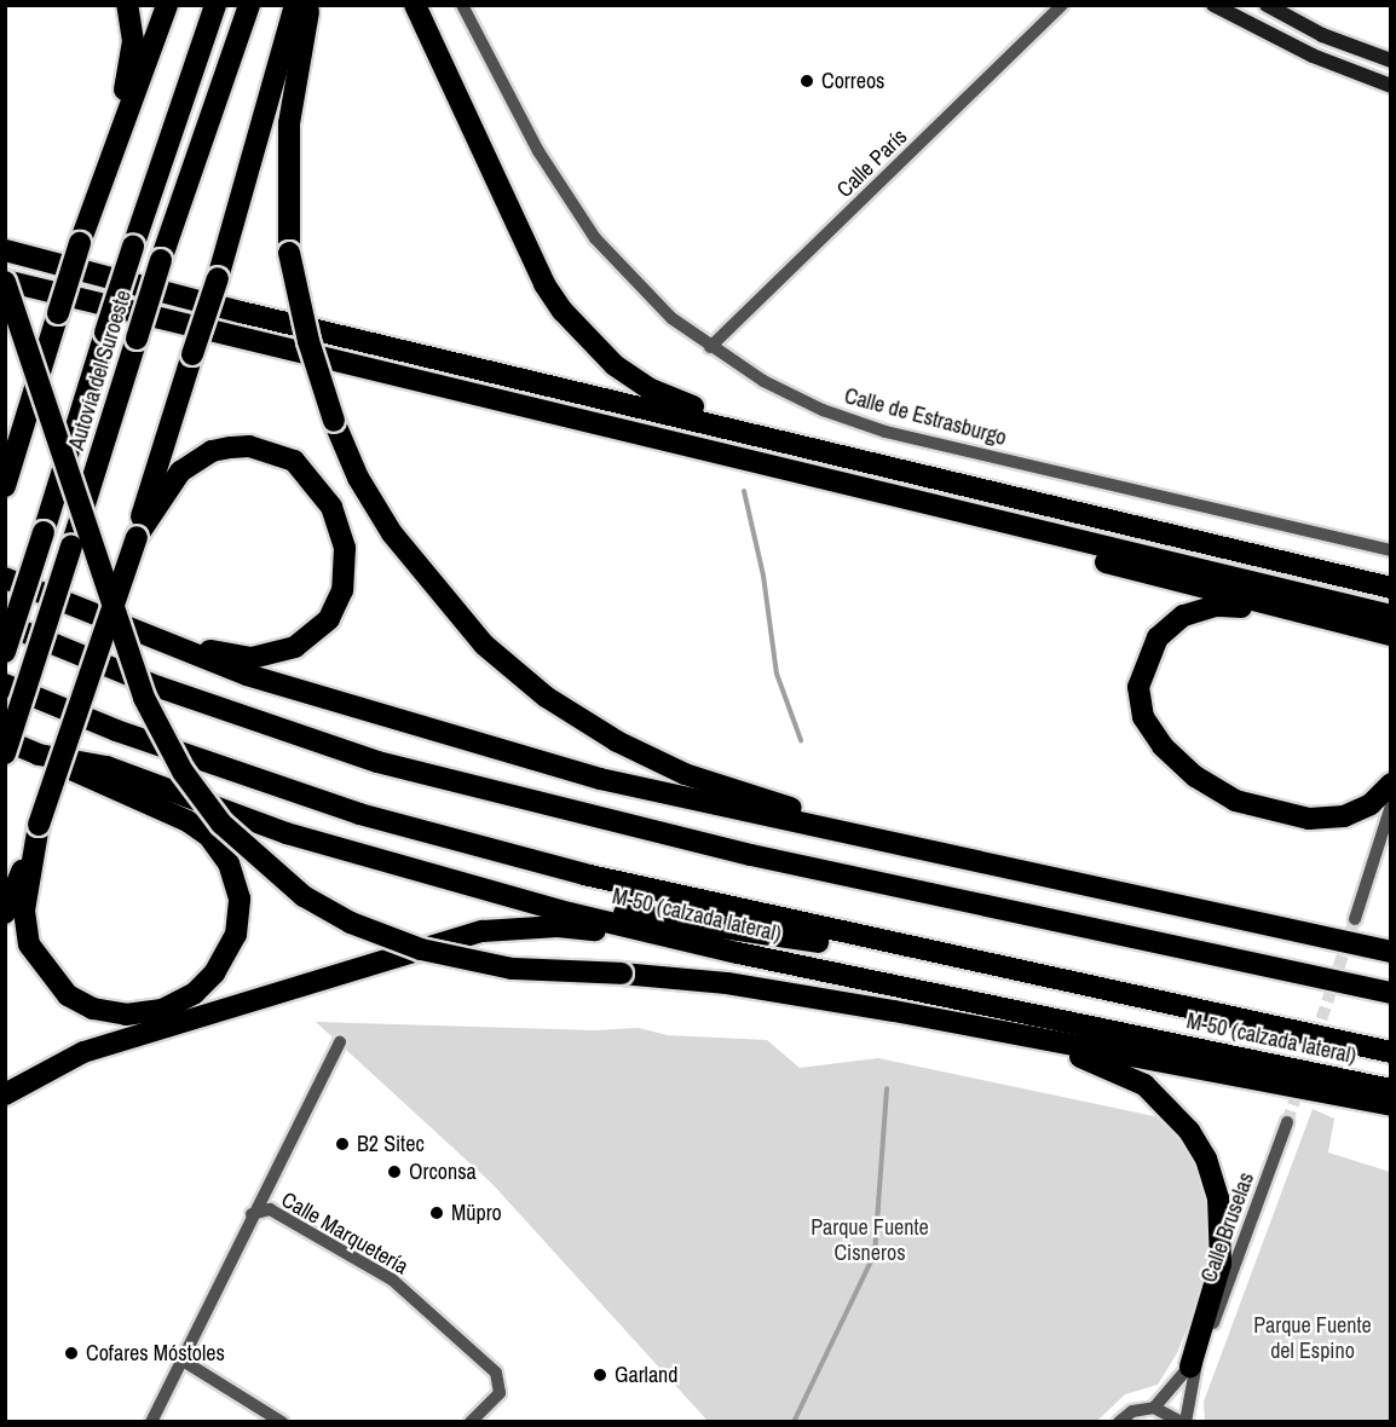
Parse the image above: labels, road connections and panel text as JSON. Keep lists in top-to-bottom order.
{
  "streets": {
    "highway": ["Autovía del Suroeste", "M-50 (calzada lateral)"],
    "street": [
      "Calle París",
      "Calle de Estrasburgo",
      "Calle Bruselas",
      "Calle Marquetería"
    ]
  },
  "crossings": [
    ["Calle París", "Calle de Estrasburgo"]
  ],
  "parks": ["Parque Fuente Cisneros", "Parque Fuente del Espino"],
  "places": [
    "Correos",
    "B2 Sitec",
    "Orconsa",
    "Müpro",
    "Cofares Móstoles",
    "Garland"
  ]
}
